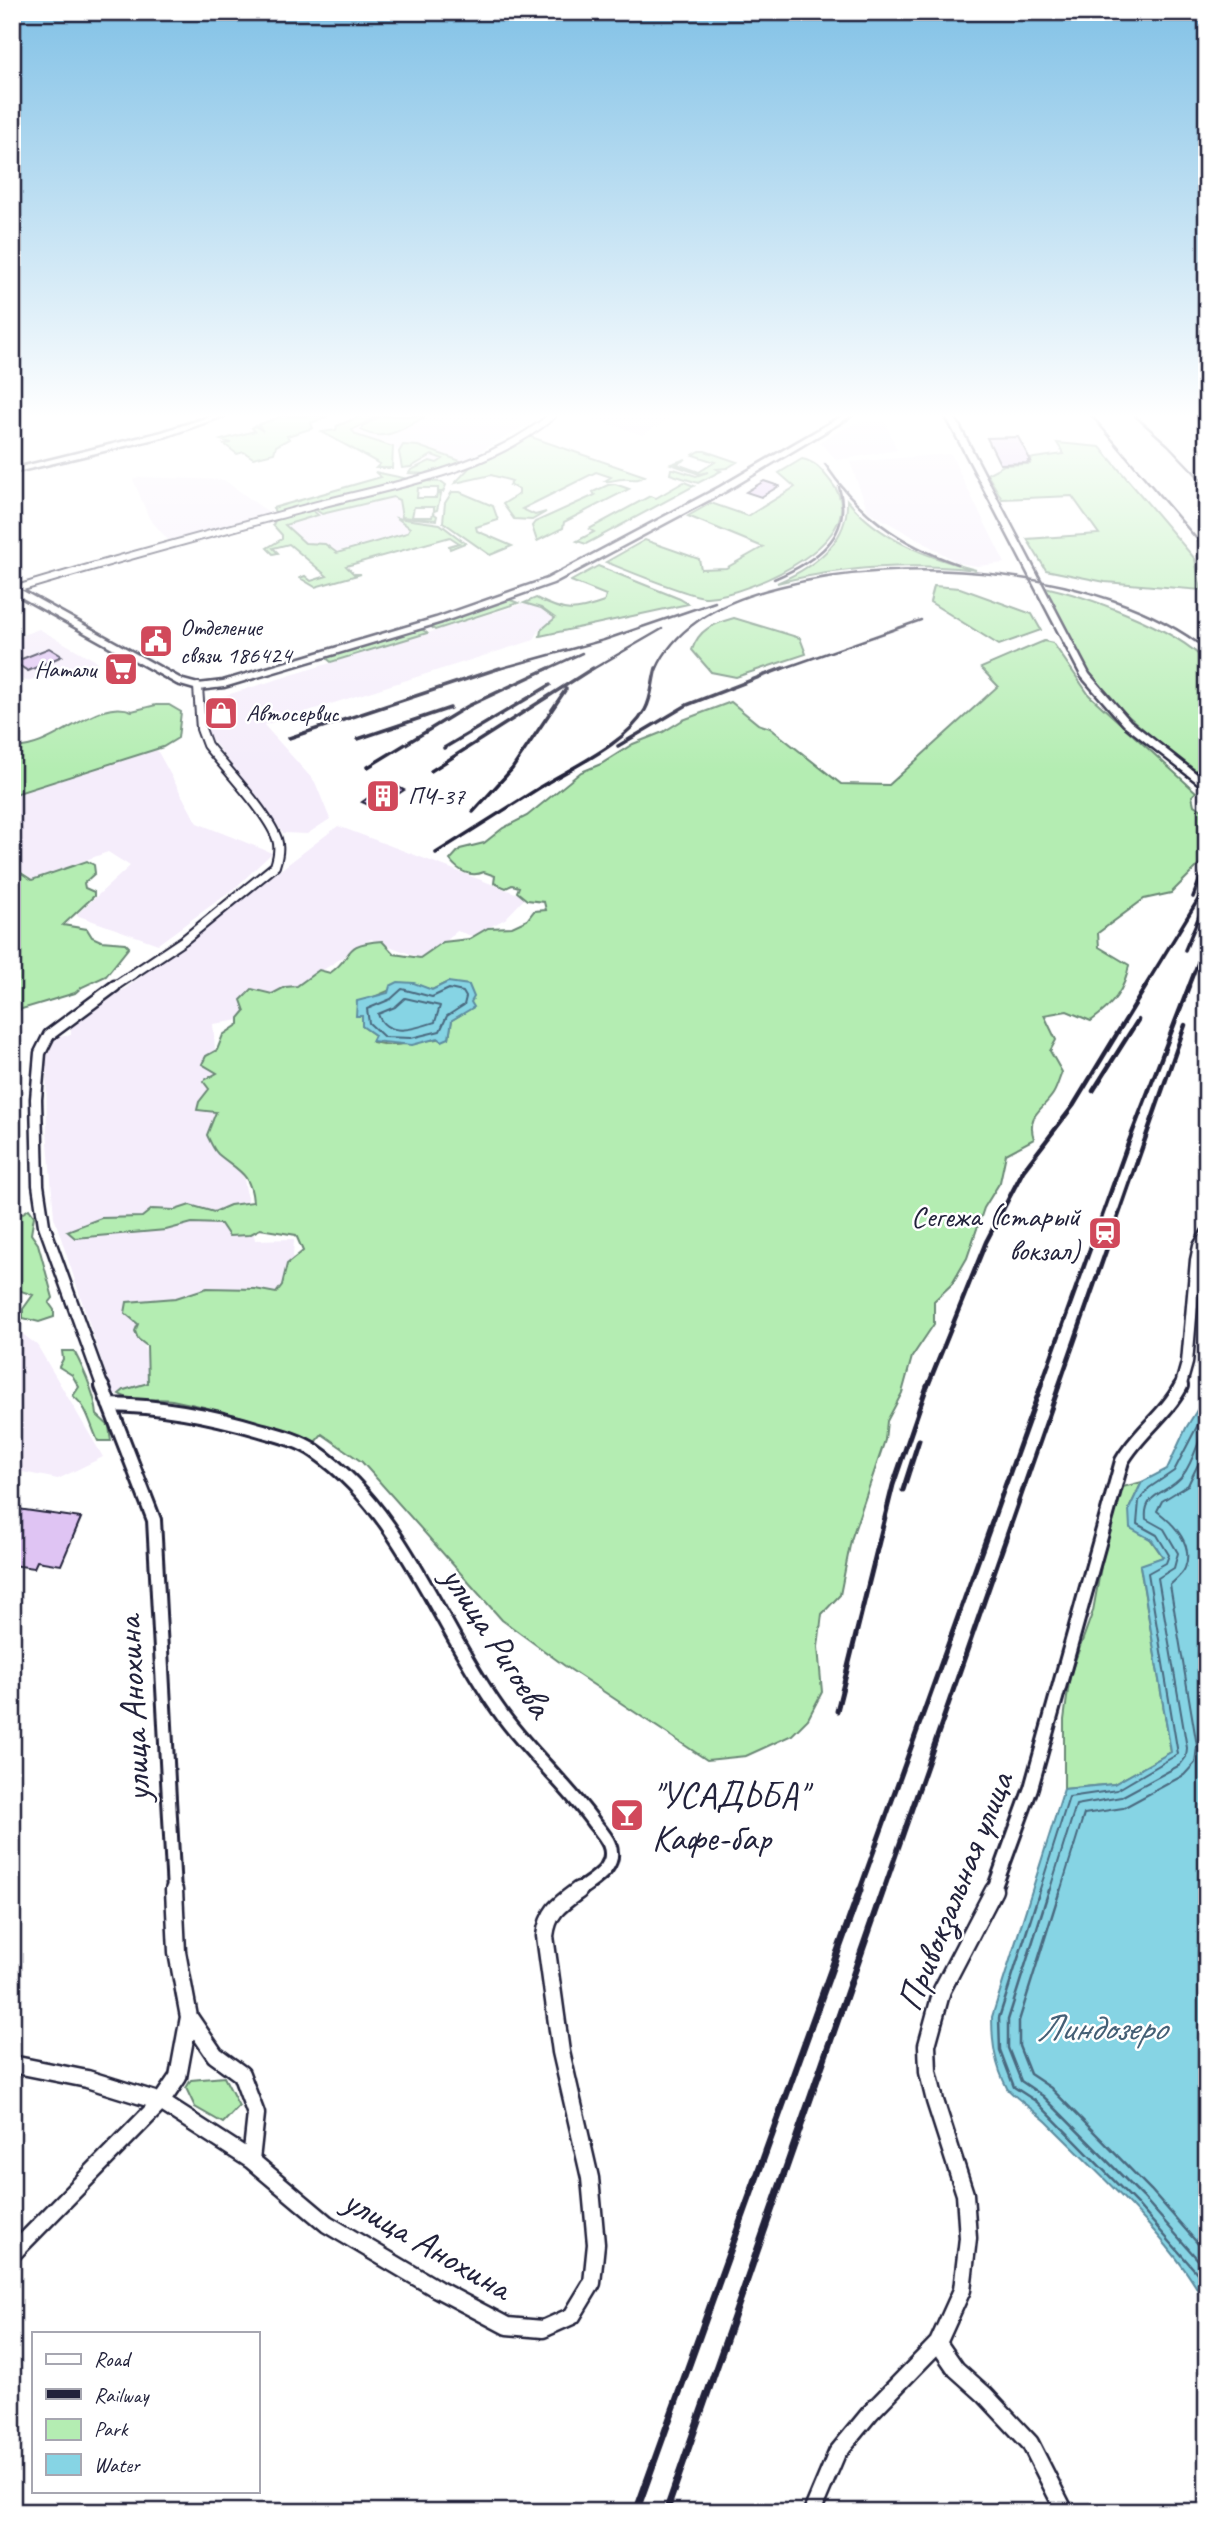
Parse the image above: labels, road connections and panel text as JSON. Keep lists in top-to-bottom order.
{
  "streets": {
    "street": ["улица Ригоева", "улица Анохина", "Привокзальная улица"]
  },
  "crossings": [
    ["улица Ригоева", "улица Анохина"]
  ],
  "water": ["Линдозеро"],
  "places": {
    "public building": ["Отделение связи 186424"],
    "supermarket": ["Натали"],
    "shop": ["Автосервис"],
    "building": ["ПЧ-37"],
    "station": ["Сегежа (старый вокзал)"],
    "bar": ["\"УСАДЬБА\" Кафе-бар"]
  },
  "legend": [
    "Road",
    "Railway",
    "Park",
    "Water"
  ]
}
